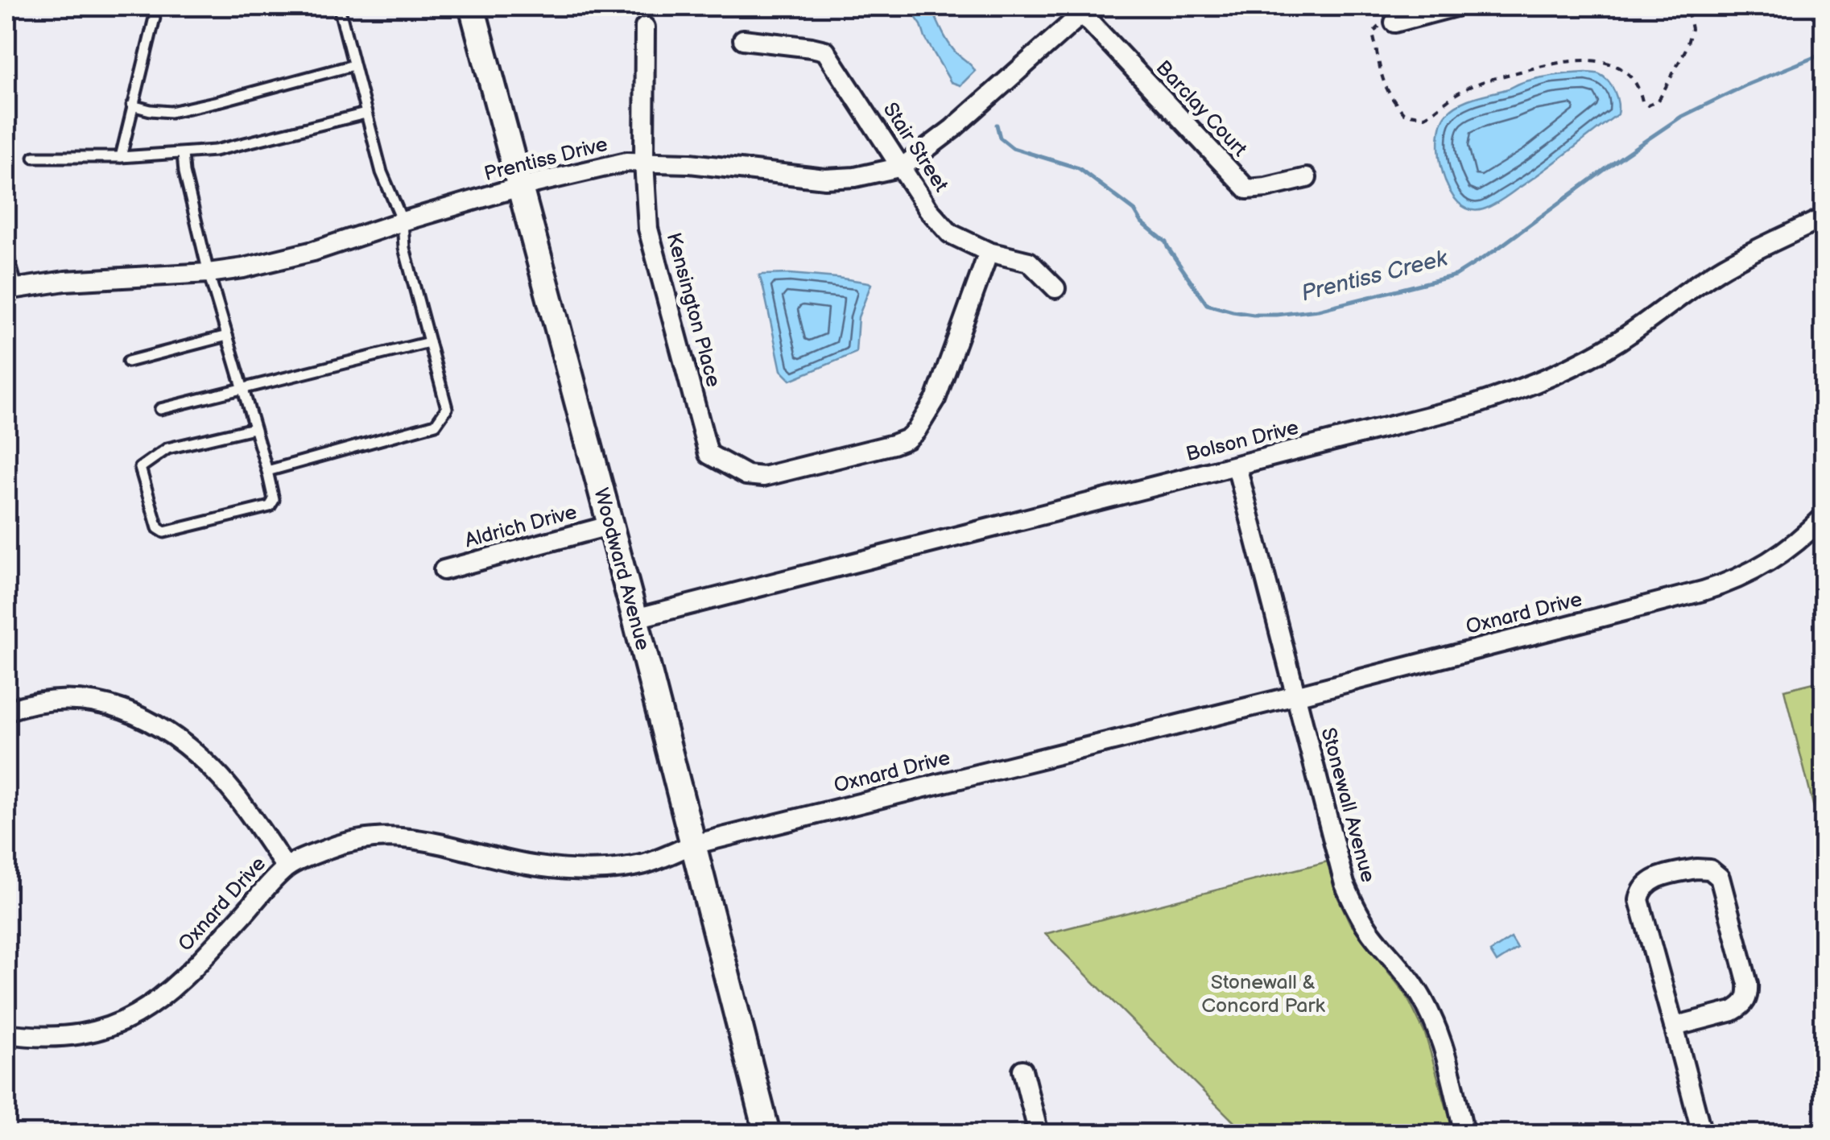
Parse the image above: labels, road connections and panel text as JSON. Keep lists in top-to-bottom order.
{
  "streets": {
    "main road": ["Woodward Avenue"],
    "street": [
      "Barclay Court",
      "Stair Street",
      "Prentiss Drive",
      "Kensington Place",
      "Bolson Drive",
      "Aldrich Drive",
      "Oxnard Drive",
      "Stonewall Avenue"
    ]
  },
  "crossings": [
    ["Barclay Court", "Prentiss Drive"],
    ["Stair Street", "Prentiss Drive"],
    ["Stair Street", "Kensington Place"],
    ["Prentiss Drive", "Kensington Place"],
    ["Prentiss Drive", "Woodward Avenue"],
    ["Bolson Drive", "Woodward Avenue"],
    ["Bolson Drive", "Stonewall Avenue"],
    ["Aldrich Drive", "Woodward Avenue"],
    ["Woodward Avenue", "Oxnard Drive"],
    ["Oxnard Drive", "Stonewall Avenue"]
  ],
  "water": ["Prentiss Creek"],
  "parks": ["Stonewall & Concord Park"]
}
